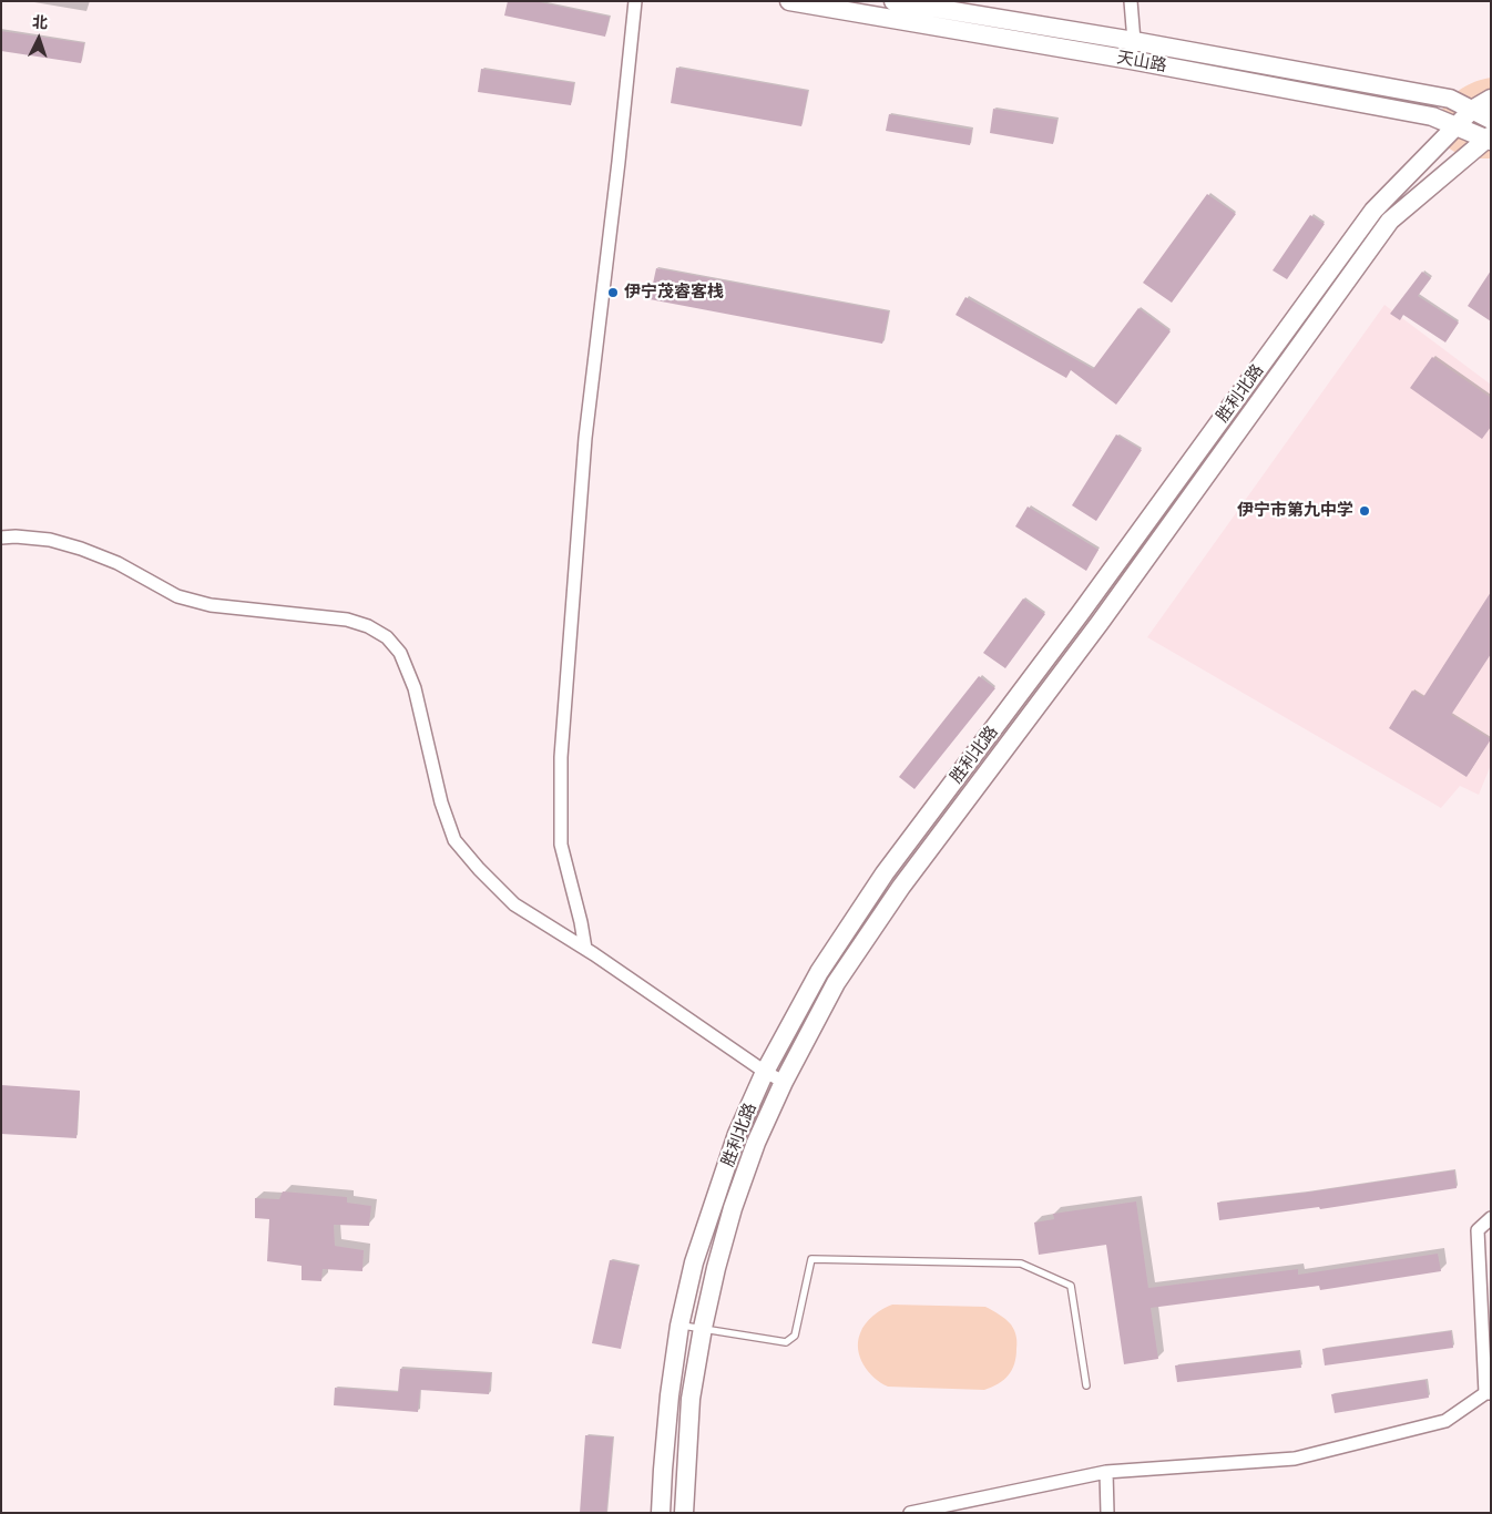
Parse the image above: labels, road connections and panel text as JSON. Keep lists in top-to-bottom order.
{
  "streets": {
    "main road": ["天山路", "胜利北路"]
  },
  "crossings": [
    ["天山路", "胜利北路"]
  ],
  "places": ["伊宁茂睿客栈", "伊宁市第九中学"],
  "north": "top"
}
